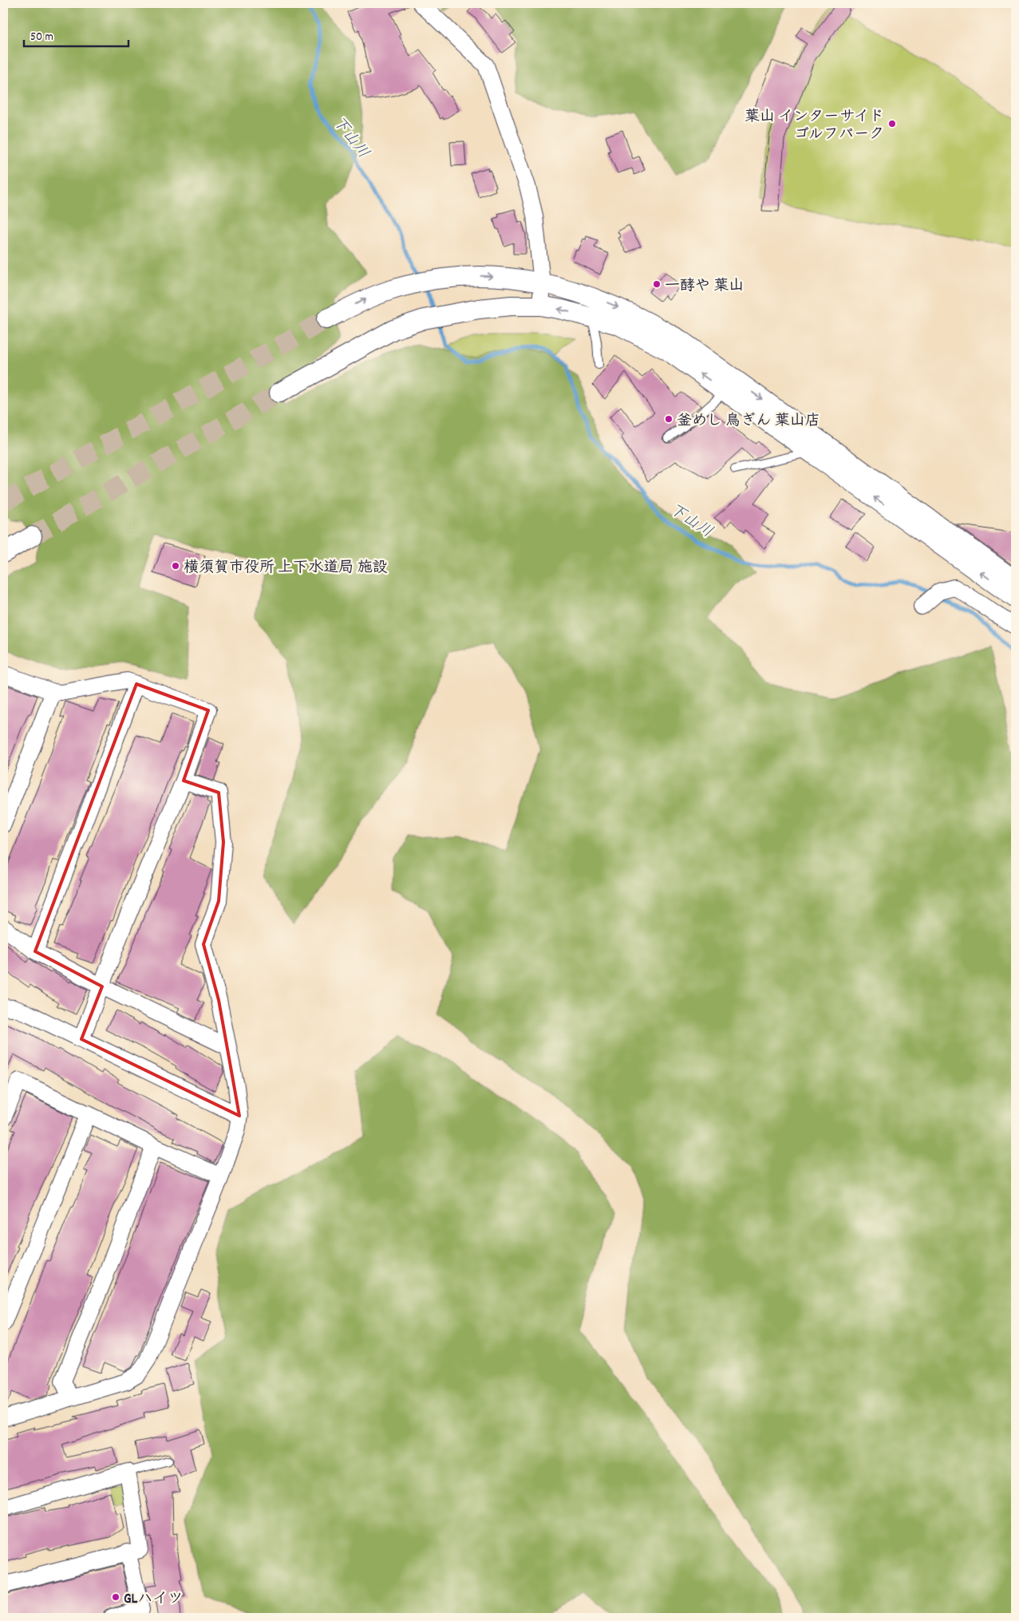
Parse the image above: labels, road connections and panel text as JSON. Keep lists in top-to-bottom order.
{
  "water": ["下山川"],
  "places": [
    "葉山 インターサイド ゴルフパーク",
    "一酵や 葉山",
    "釜めし 鳥ぎん 葉山店",
    "横須賀市役所 上下水道局 施設",
    "GLハイツ"
  ],
  "scale_bar": "50 m"
}
